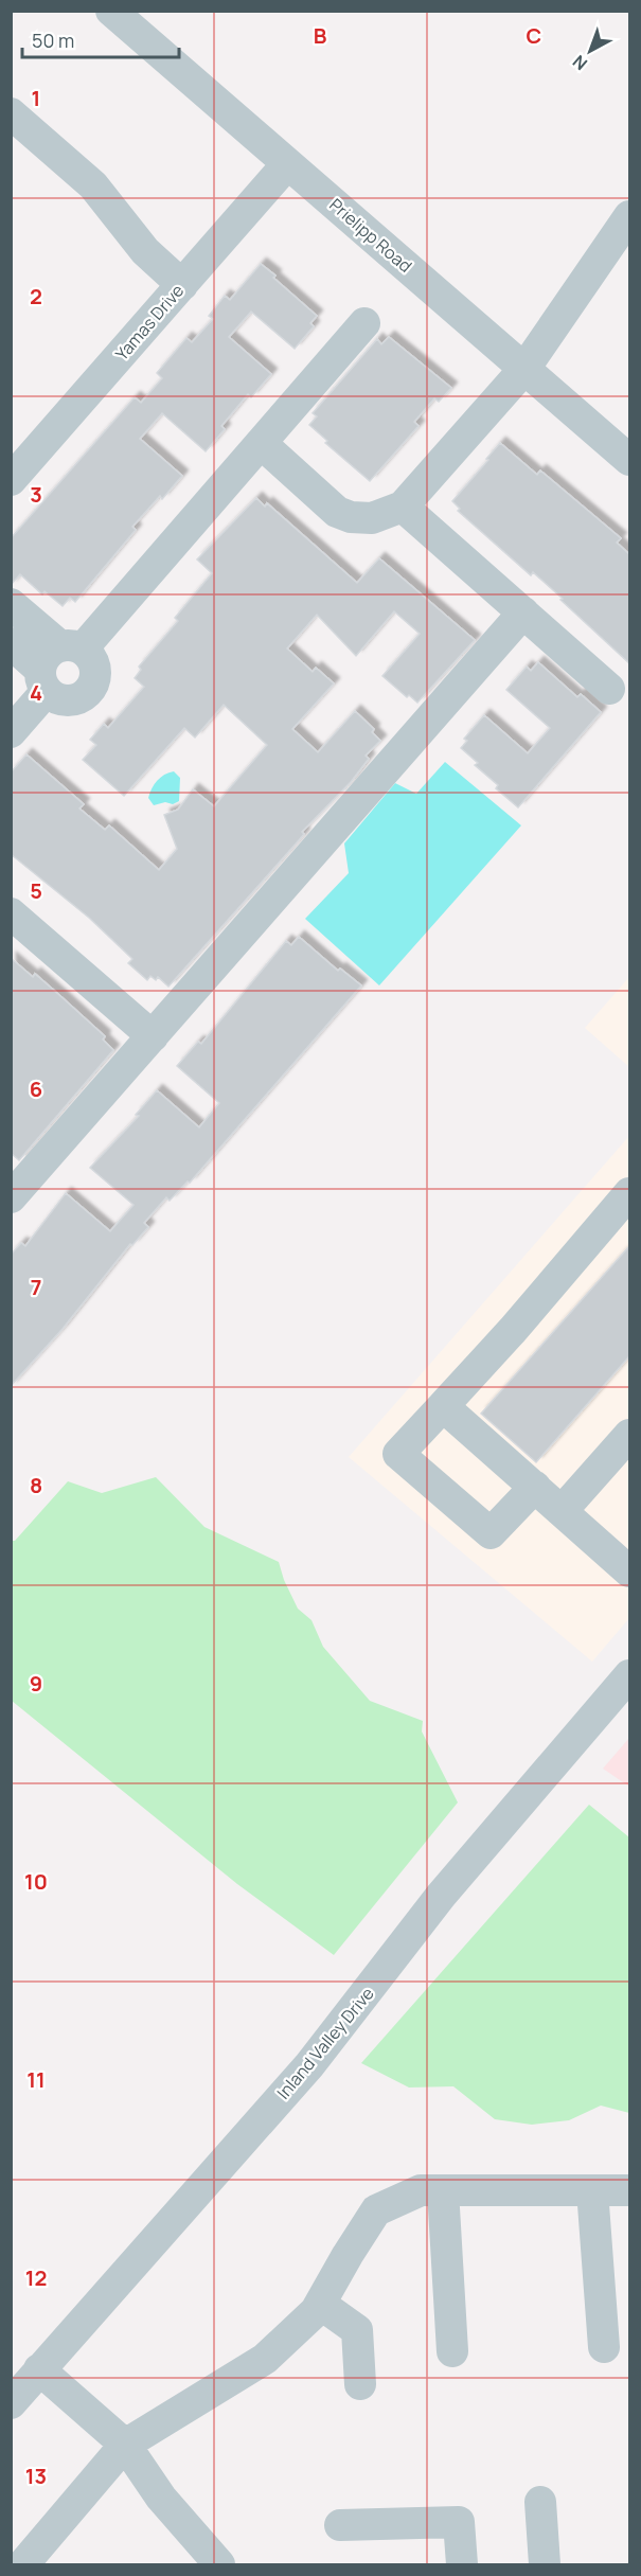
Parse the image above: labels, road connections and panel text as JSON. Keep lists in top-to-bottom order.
{
  "streets": {
    "street": ["Prielipp Road", "Yamas Drive", "Inland Valley Drive"]
  },
  "crossings": [
    ["Prielipp Road", "Yamas Drive"]
  ],
  "scale_bar": "50 m",
  "north": "bottom left",
  "grid": {
    "columns": ["B", "C"],
    "rows": [
      "1",
      "2",
      "3",
      "4",
      "5",
      "6",
      "7",
      "8",
      "9",
      "10",
      "11",
      "12",
      "13"
    ]
  }
}
